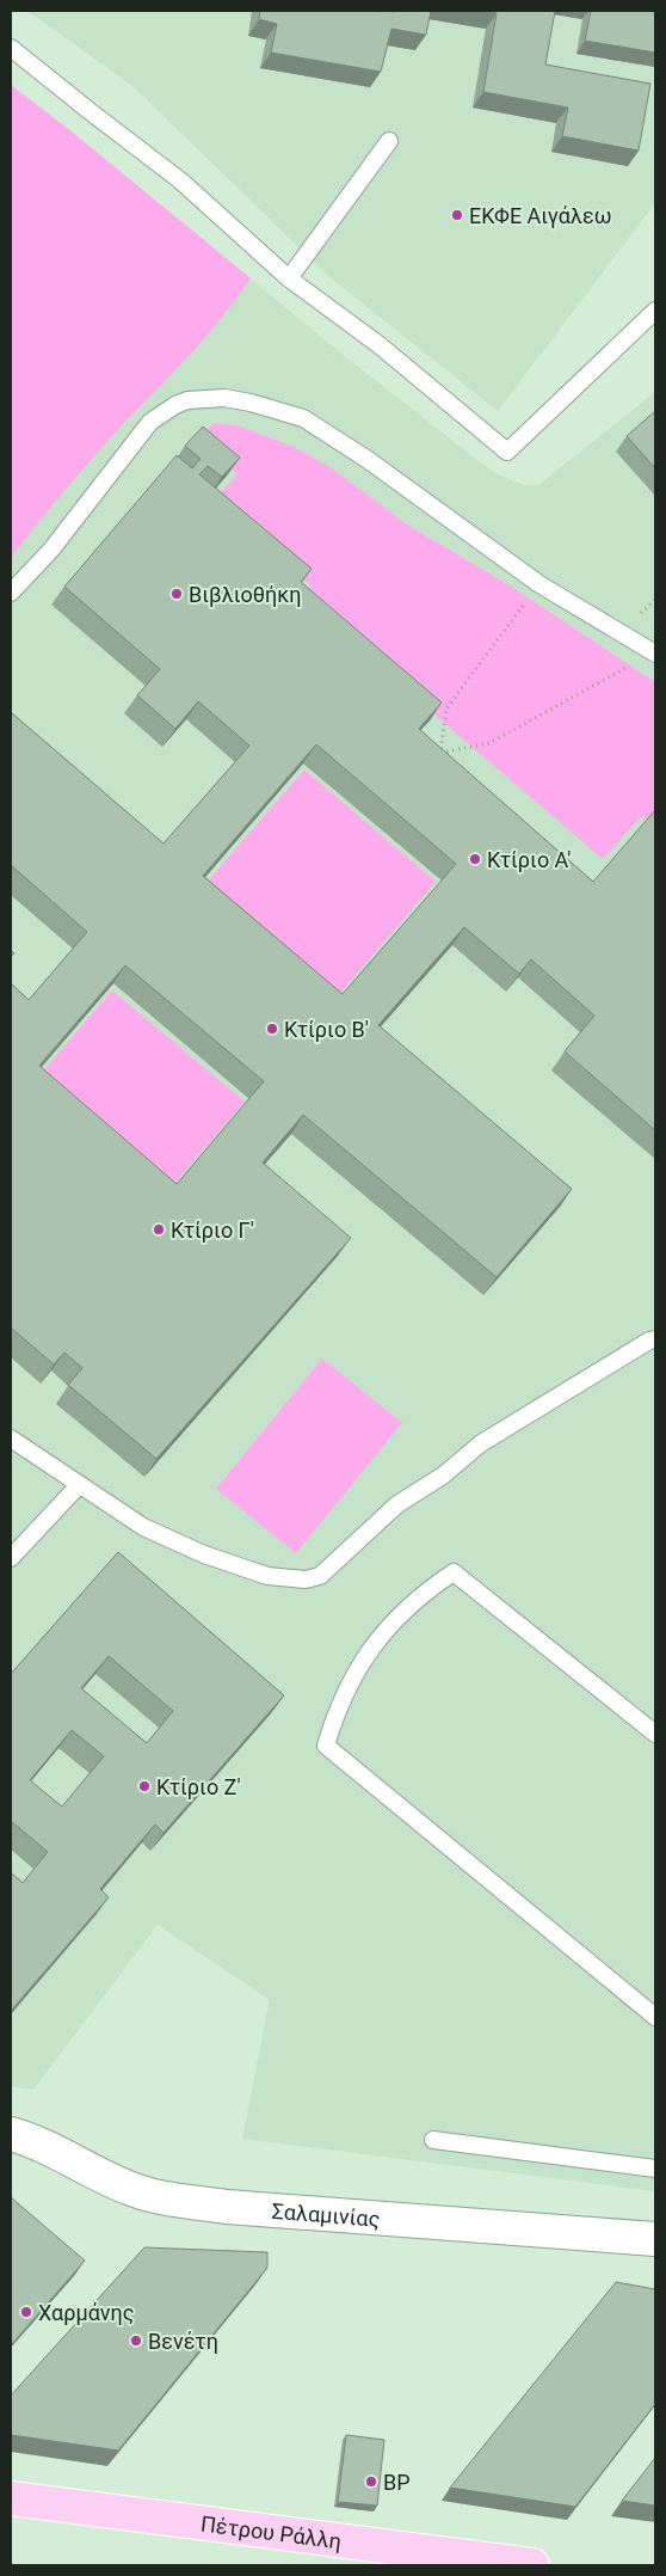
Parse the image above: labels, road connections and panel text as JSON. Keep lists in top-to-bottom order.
{
  "streets": {
    "main road": ["Πέτρου Ράλλη"],
    "street": ["Σαλαμινίας"]
  },
  "places": [
    "ΕΚΦΕ Αιγάλεω",
    "Βιβλιοθήκη",
    "Κτίριο Α'",
    "Κτίριο Β'",
    "Κτίριο Γ'",
    "Κτίριο Ζ'",
    "Χαρμάνης",
    "Βενέτη",
    "BP"
  ]
}
